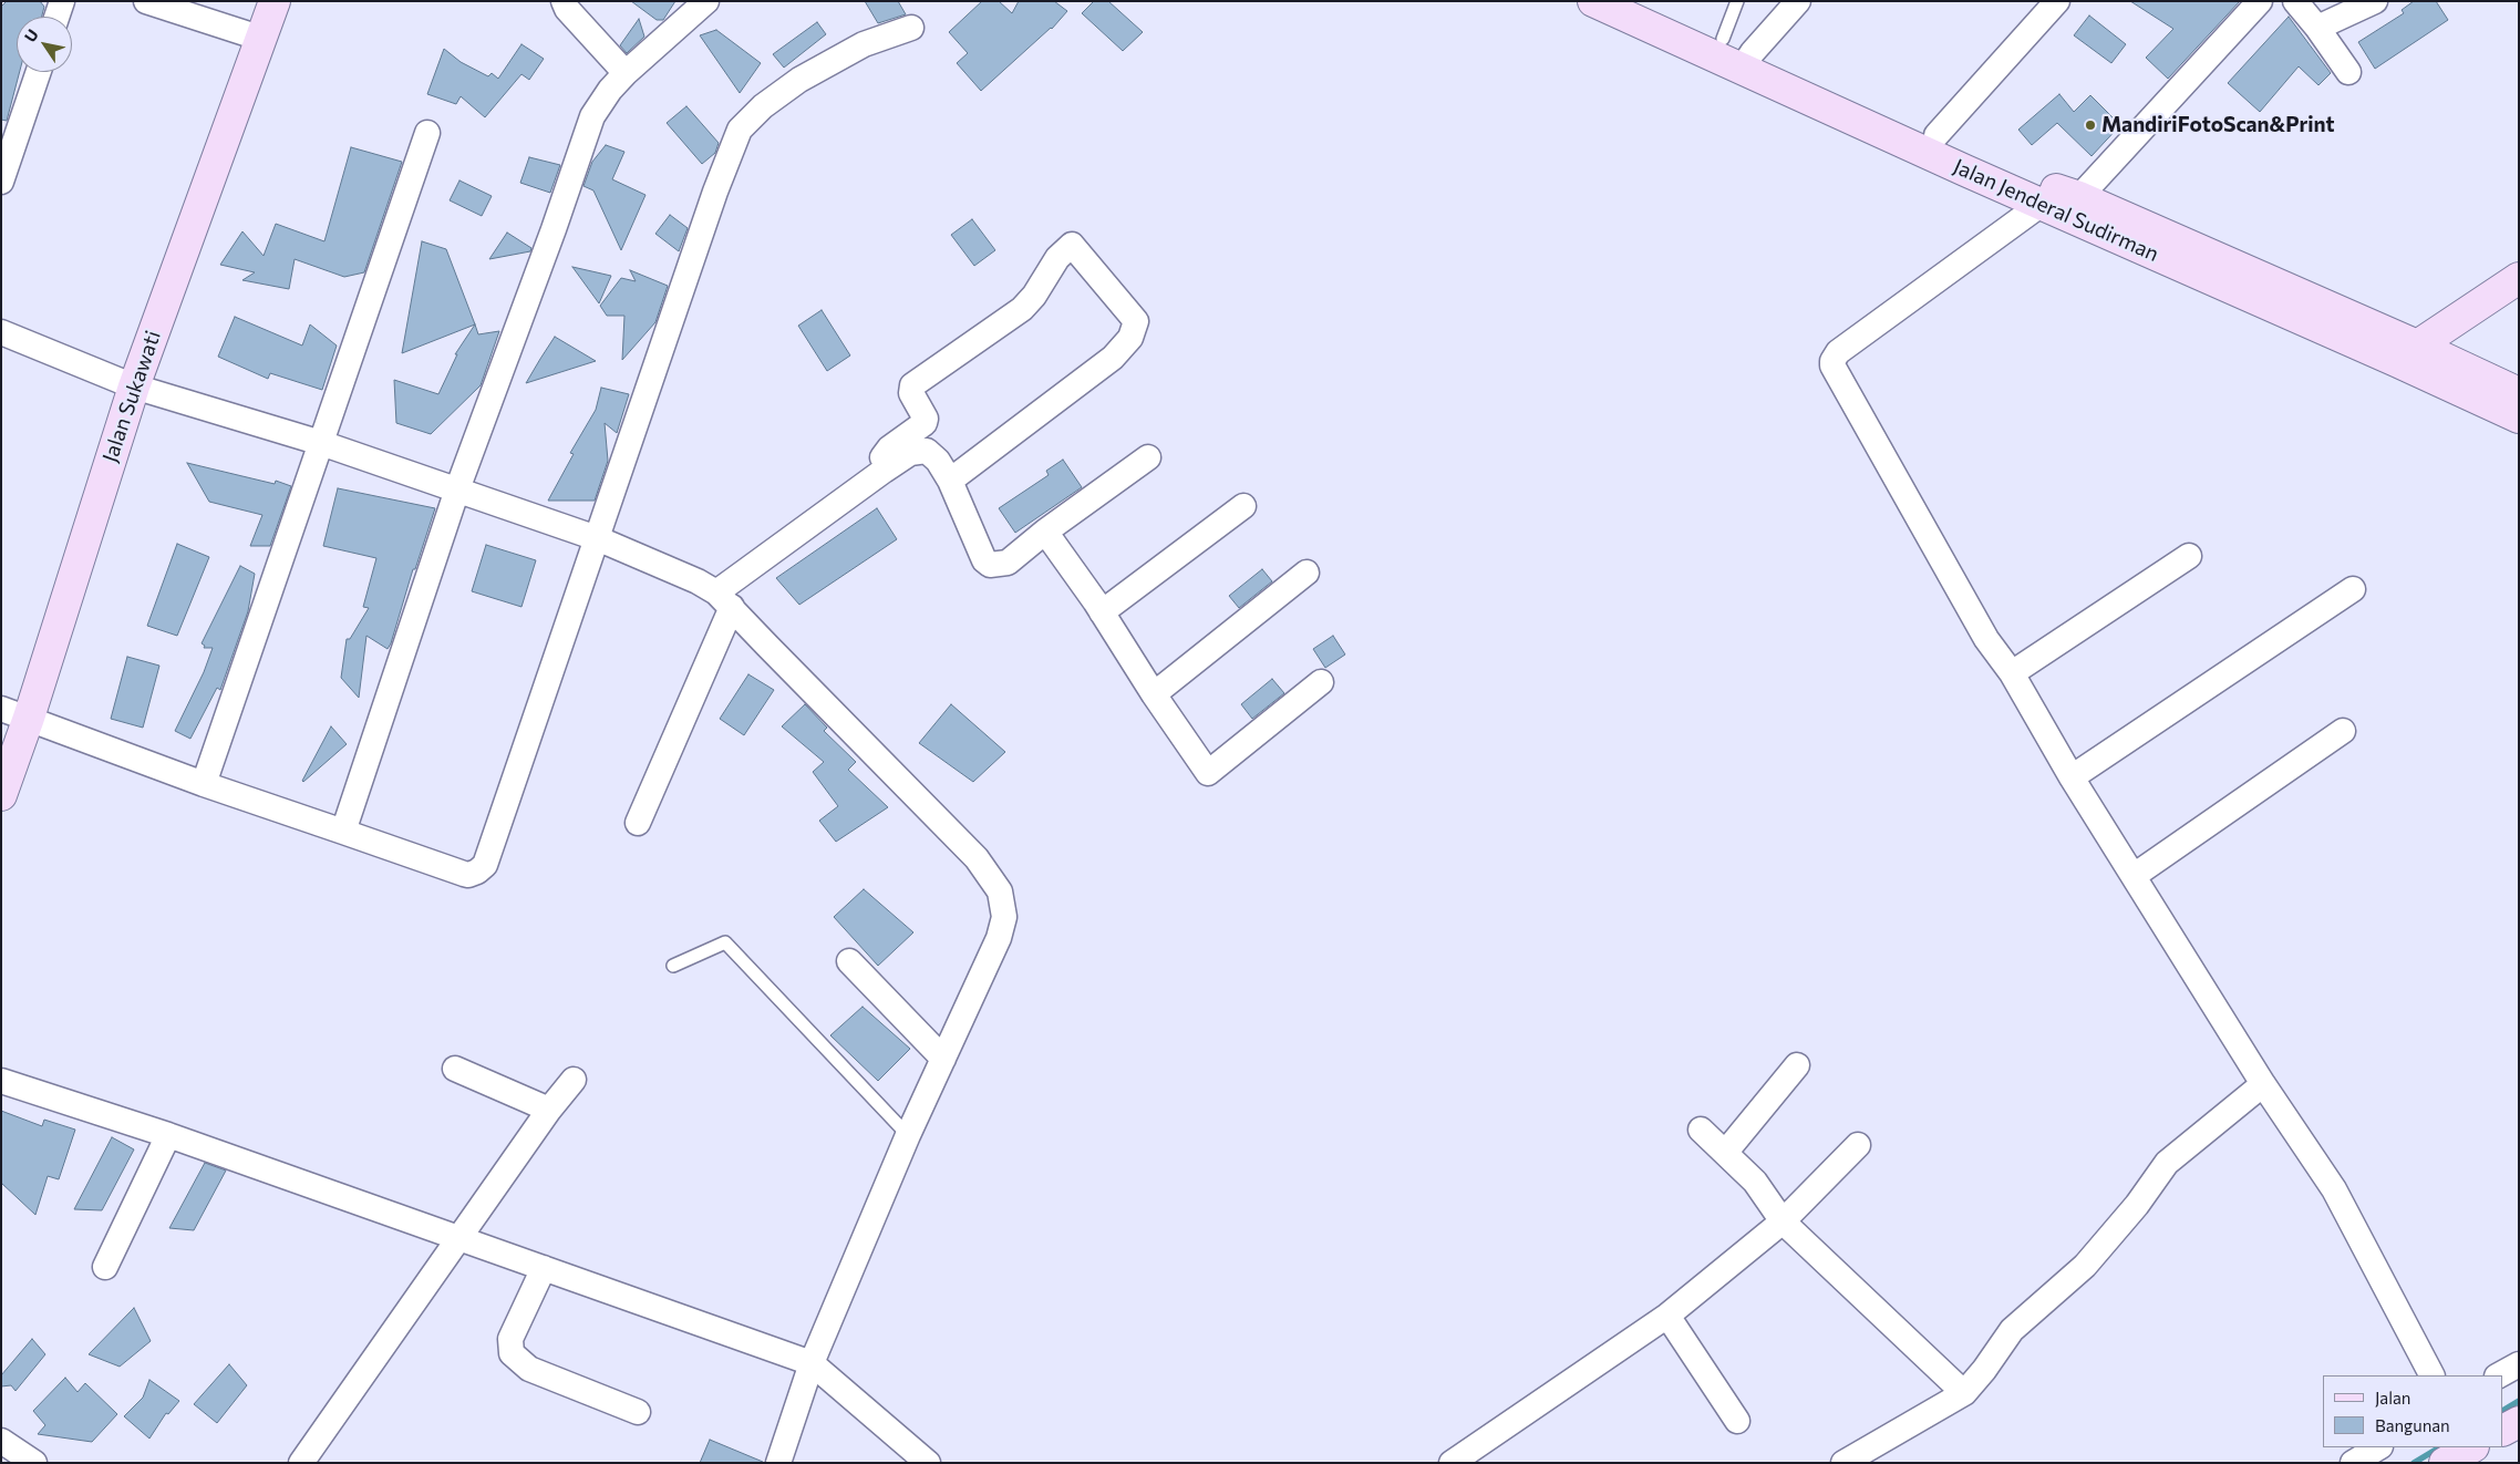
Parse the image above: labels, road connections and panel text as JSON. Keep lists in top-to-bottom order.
{
  "streets": {
    "main road": ["Jalan Jenderal Sudirman", "Jalan Sukawati"]
  },
  "places": ["MandiriFotoScan&Print"],
  "legend": ["Jalan", "Bangunan"],
  "north": "top left"
}
